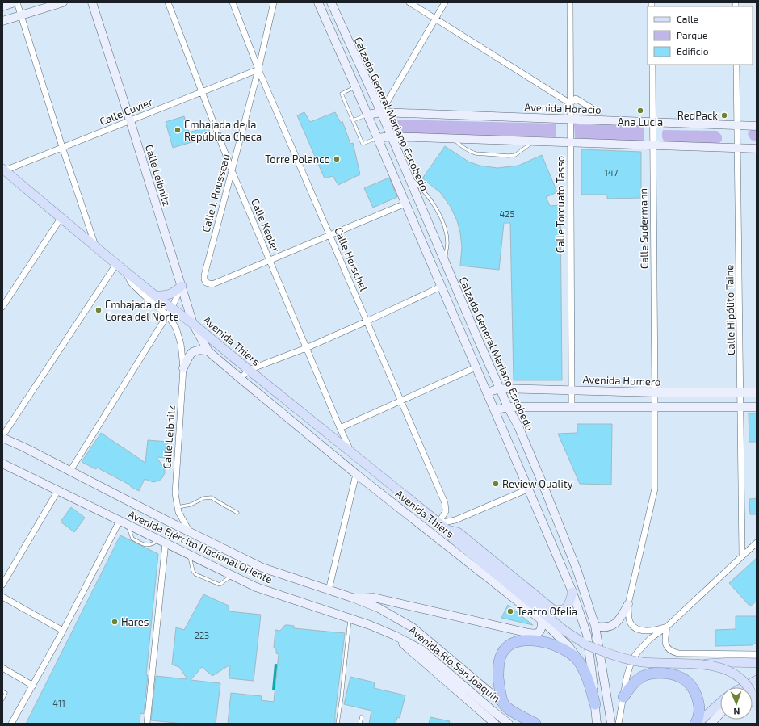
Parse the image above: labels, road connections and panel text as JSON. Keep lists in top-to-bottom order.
{
  "streets": {
    "highway": ["Avenida Río San Joaquín"],
    "main road": [
      "Avenida Horacio",
      "Calzada General Mariano Escobedo",
      "Calle Leibnitz",
      "Avenida Thiers",
      "Avenida Homero",
      "Avenida Ejército Nacional Oriente"
    ],
    "street": [
      "Calle Cuvier",
      "Calle J. Rousseau",
      "Calle Torcuato Tasso",
      "Calle Kepler",
      "Calle Sudermann",
      "Calle Herschel",
      "Calle Hipólito Taine"
    ]
  },
  "crossings": [
    ["Avenida Horacio", "Calzada General Mariano Escobedo"],
    ["Avenida Horacio", "Calle Torcuato Tasso"],
    ["Avenida Horacio", "Calle Sudermann"],
    ["Avenida Horacio", "Calle Hipólito Taine"],
    ["Calle Cuvier", "Calle Leibnitz"],
    ["Calle Cuvier", "Calle J. Rousseau"],
    ["Calle Cuvier", "Calle Kepler"],
    ["Calle Cuvier", "Calle Herschel"],
    ["Calle Cuvier", "Avenida Thiers"],
    ["Calzada General Mariano Escobedo", "Avenida Homero"],
    ["Calle Leibnitz", "Avenida Thiers"],
    ["Calle Leibnitz", "Avenida Ejército Nacional Oriente"],
    ["Calle J. Rousseau", "Calle Kepler"],
    ["Calle J. Rousseau", "Calle Herschel"],
    ["Calle Torcuato Tasso", "Avenida Homero"],
    ["Calle Kepler", "Avenida Thiers"],
    ["Calle Sudermann", "Avenida Homero"],
    ["Calle Herschel", "Avenida Thiers"],
    ["Calle Hipólito Taine", "Avenida Homero"],
    ["Avenida Ejército Nacional Oriente", "Avenida Río San Joaquín"]
  ],
  "places": [
    "Ana Lucia",
    "RedPack",
    "Embajada de la República Checa",
    "Torre Polanco",
    "Embajada de Corea del Norte",
    "Review Quality",
    "Teatro Ofelia",
    "Hares"
  ],
  "house_numbers": [
    "147",
    "425",
    "223",
    "411"
  ],
  "legend": ["Calle", "Parque", "Edificio"],
  "north": "bottom"
}
